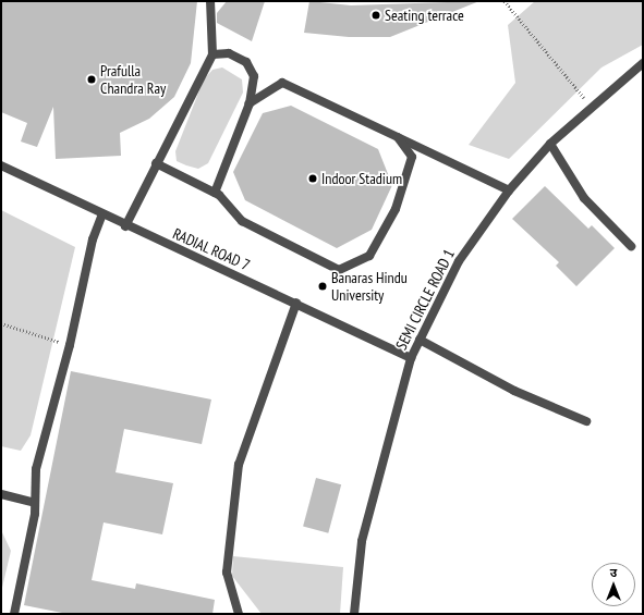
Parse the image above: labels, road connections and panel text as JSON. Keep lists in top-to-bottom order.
{
  "streets": {
    "lane": ["RADIAL ROAD 7", "SEMI CIRCLE ROAD 1"]
  },
  "crossings": [
    ["RADIAL ROAD 7", "SEMI CIRCLE ROAD 1"]
  ],
  "places": [
    "Seating terrace",
    "Prafulla Chandra Ray",
    "Indoor Stadium",
    "Banaras Hindu University"
  ],
  "north": "top"
}
